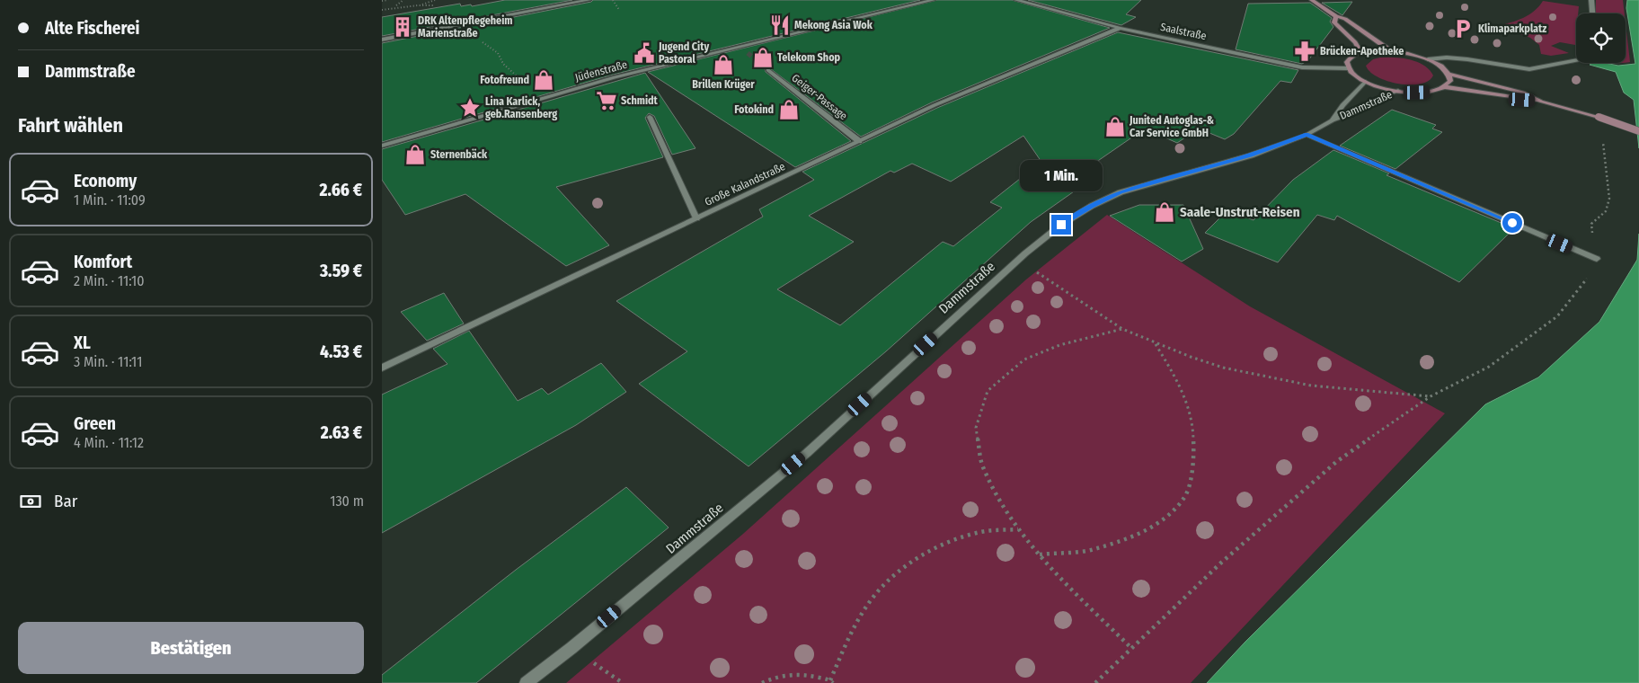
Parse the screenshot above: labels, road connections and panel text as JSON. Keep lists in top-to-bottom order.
{
  "streets": {
    "street": [
      "Saalstraße",
      "Jüdenstraße",
      "Geiger-Passage",
      "Dammstraße",
      "Große Kalandstraße"
    ]
  },
  "crossings": [
    ["Saalstraße", "Große Kalandstraße"],
    ["Geiger-Passage", "Große Kalandstraße"]
  ],
  "places": {
    "restaurant": ["Mekong Asia Wok"],
    "building": ["DRK Altenpflegeheim Marienstraße"],
    "parking": ["Klimaparkplatz"],
    "pharmacy": ["Brücken-Apotheke"],
    "public building": ["Jugend City Pastoral"],
    "shop": [
      "Telekom Shop",
      "Brillen Krüger",
      "Fotofreund",
      "Fotokind",
      "Junited Autoglas-& Car Service GmbH",
      "Sternenbäck",
      "Saale-Unstrut-Reisen"
    ],
    "supermarket": ["Schmidt"],
    "place": ["Lina Karlick, geb.Ransenberg"]
  },
  "page": {
    "banner": ["Alte Fischerei", "Dammstraße"],
    "heading": "Fahrt wählen",
    "list": [
      {
        "name": "Economy",
        "note": "1 Min. · 11:09",
        "value": "2.66 €"
      },
      {
        "name": "Komfort",
        "note": "2 Min. · 11:10",
        "value": "3.59 €"
      },
      {
        "name": "XL",
        "note": "3 Min. · 11:11",
        "value": "4.53 €"
      },
      {
        "name": "Green",
        "note": "4 Min. · 11:12",
        "value": "2.63 €"
      }
    ],
    "bubble": "1 Min.",
    "pay": ["Bar", "130 m"],
    "buttons": "Bestätigen"
  }
}
